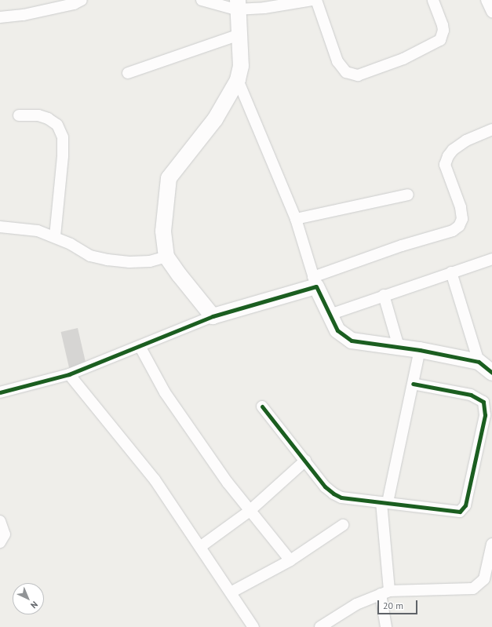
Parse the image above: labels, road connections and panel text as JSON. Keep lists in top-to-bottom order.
{
  "scale_bar": "20 m",
  "north": "bottom right"
}
